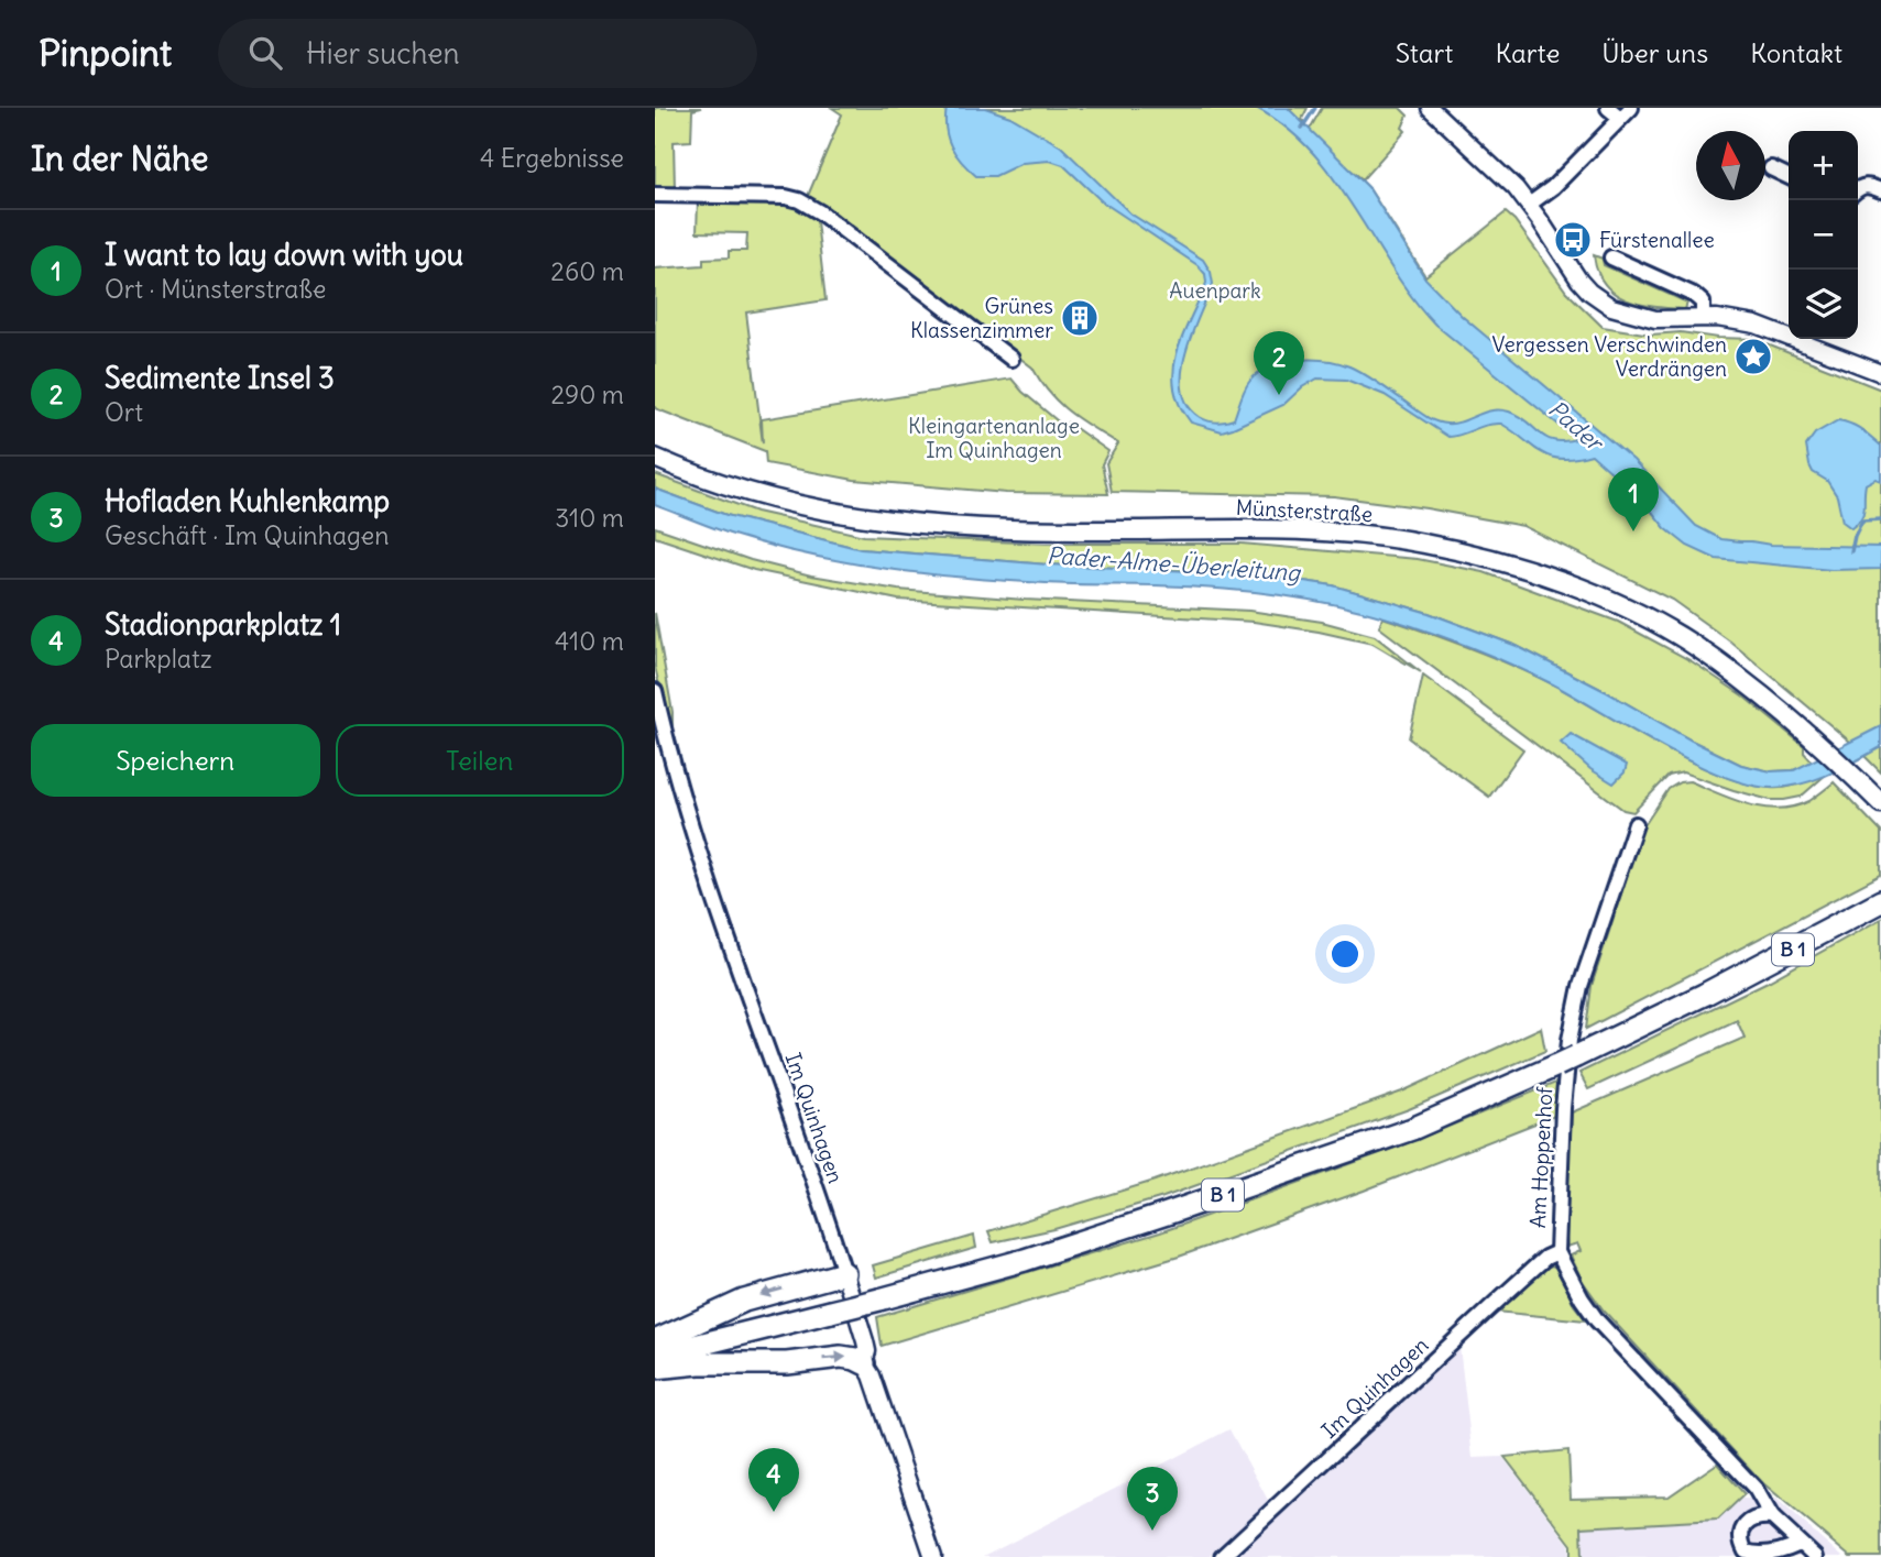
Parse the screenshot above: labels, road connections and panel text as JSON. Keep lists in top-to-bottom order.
{
  "streets": {
    "highway": ["B 1"],
    "main road": ["Münsterstraße"],
    "street": ["Im Quinhagen", "Am Hoppenhof"]
  },
  "crossings": [
    ["Im Quinhagen", "Am Hoppenhof"]
  ],
  "water": ["Pader", "Pader-Alme-Überleitung"],
  "parks": ["Auenpark", "Kleingartenanlage Im Quinhagen"],
  "places": {
    "bus stop": ["Fürstenallee"],
    "building": ["Grünes Klassenzimmer"],
    "place": ["Vergessen Verschwinden Verdrängen"]
  },
  "north": "top",
  "page": {
    "header": "Pinpoint",
    "search": "Hier suchen",
    "nav": [
      "Start",
      "Karte",
      "Über uns",
      "Kontakt"
    ],
    "heading": ["In der Nähe", "4 Ergebnisse"],
    "map_buttons": ["+", "−"],
    "list": [
      {
        "mark": "1",
        "name": "I want to lay down with you",
        "note": "Ort · Münsterstraße",
        "value": "260 m"
      },
      {
        "mark": "2",
        "name": "Sedimente Insel 3",
        "note": "Ort",
        "value": "290 m"
      },
      {
        "mark": "3",
        "name": "Hofladen Kuhlenkamp",
        "note": "Geschäft · Im Quinhagen",
        "value": "310 m"
      },
      {
        "mark": "4",
        "name": "Stadionparkplatz 1",
        "note": "Parkplatz",
        "value": "410 m"
      }
    ],
    "pins": [
      "2",
      "1",
      "4",
      "3"
    ],
    "buttons": ["Speichern", "Teilen"]
  }
}
